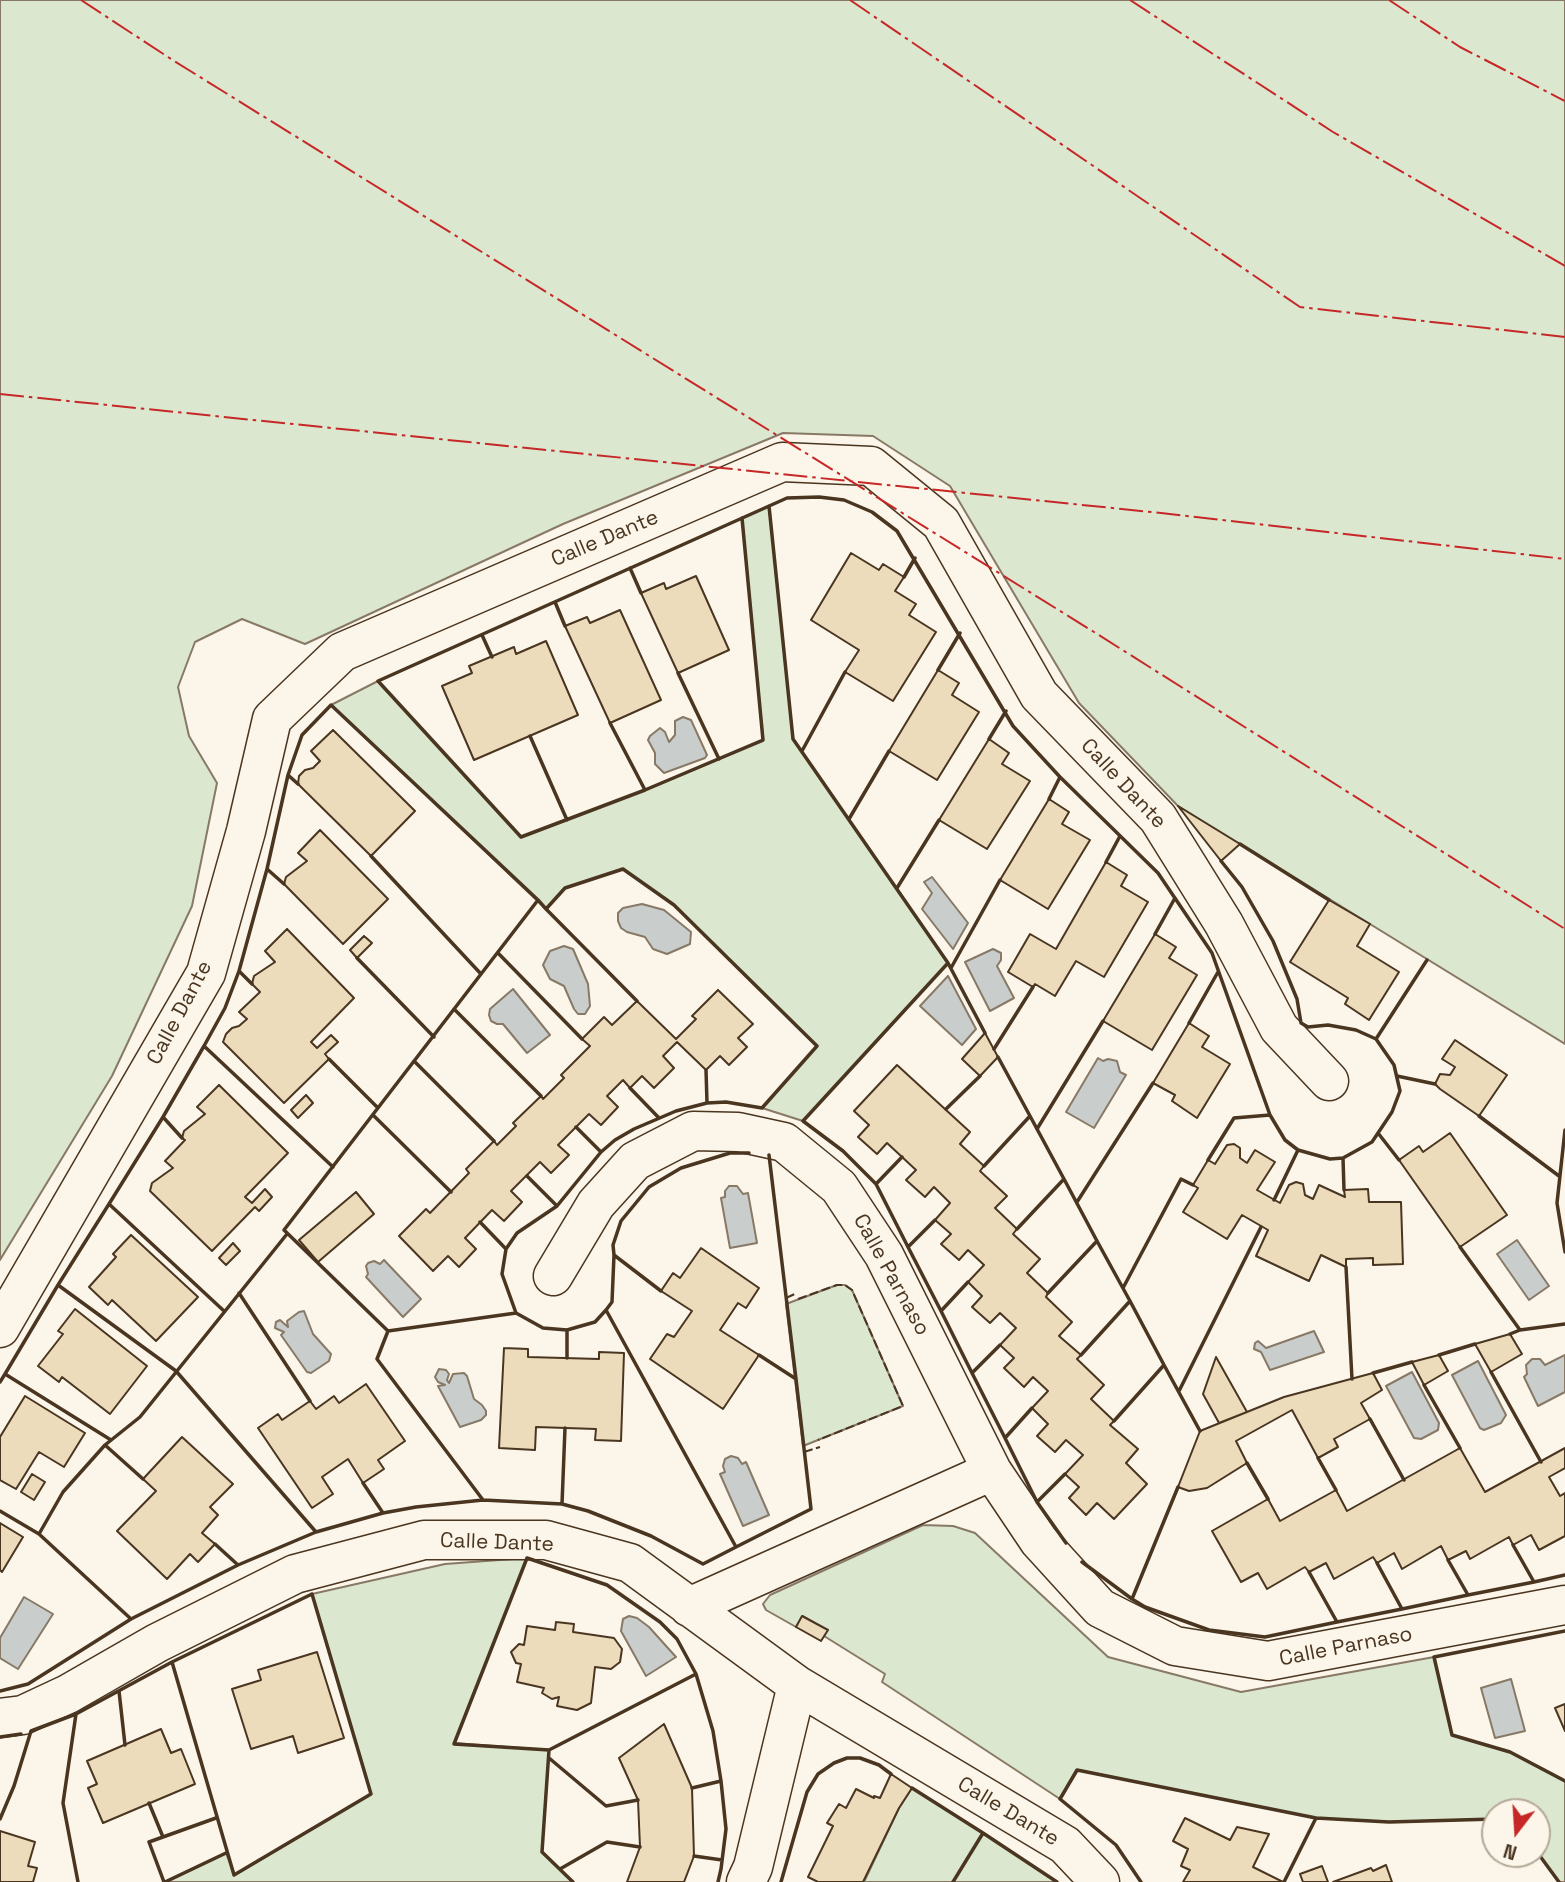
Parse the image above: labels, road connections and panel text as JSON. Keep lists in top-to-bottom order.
{
  "streets": {
    "street": ["Calle Dante", "Calle Parnaso"]
  },
  "north": "bottom"
}
